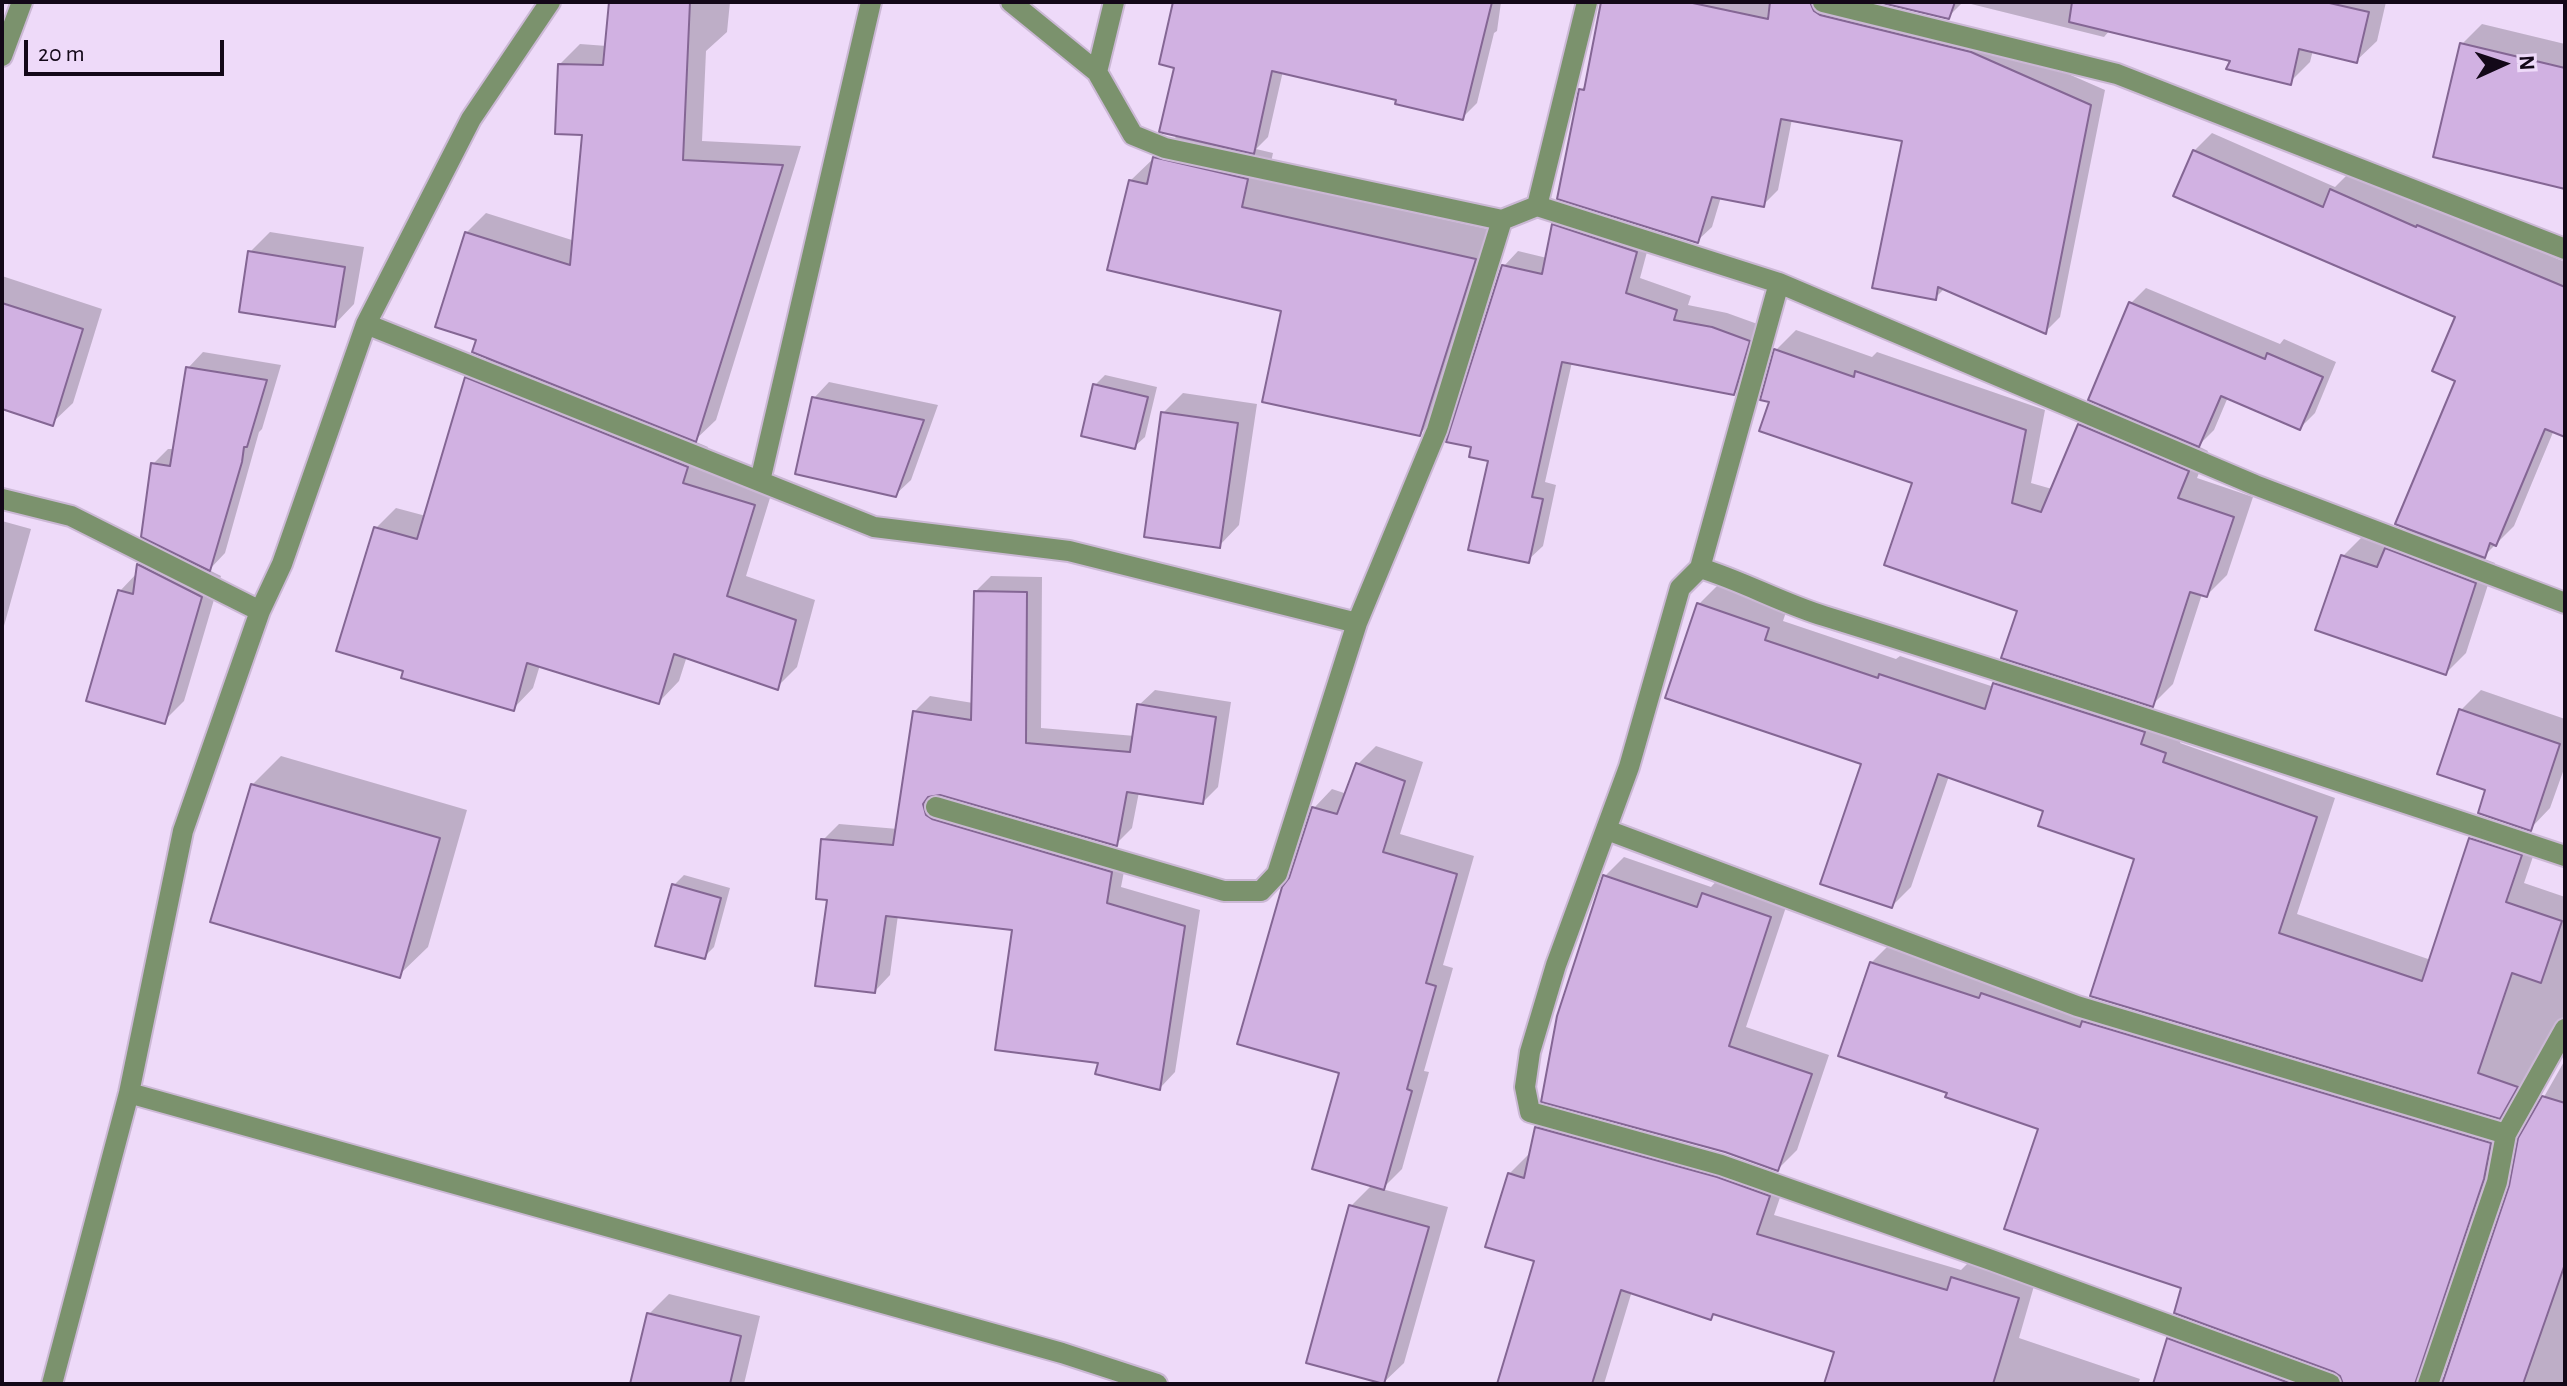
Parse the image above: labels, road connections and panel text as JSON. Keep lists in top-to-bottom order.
{
  "scale_bar": "20 m",
  "north": "right"
}
